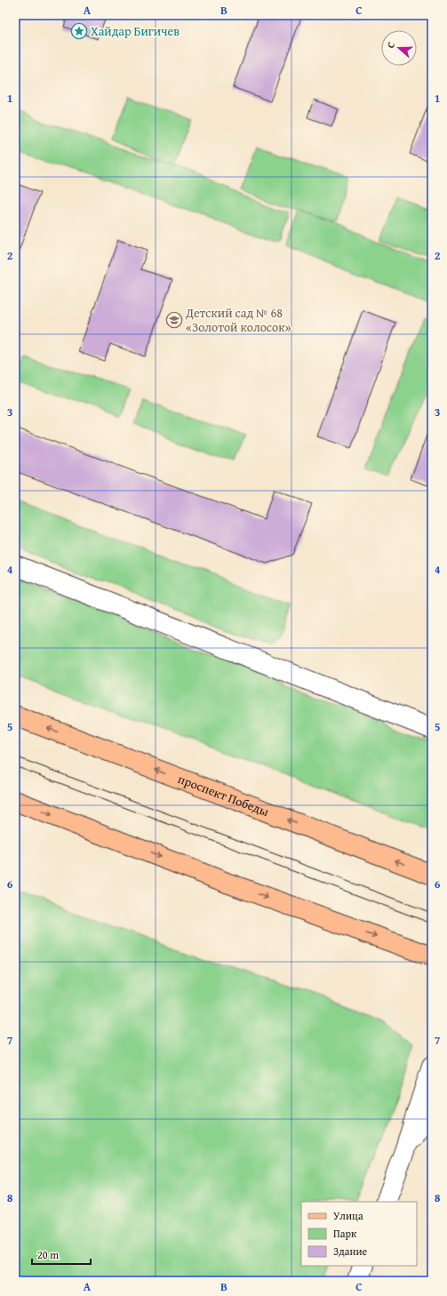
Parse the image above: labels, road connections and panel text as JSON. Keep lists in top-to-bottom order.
{
  "streets": {
    "main road": ["проспект Победы"]
  },
  "places": {
    "place": ["Хайдар Бигичев"],
    "school or university": ["Детский сад № 68 «Золотой колосок»"]
  },
  "legend": ["Улица", "Парк", "Здание"],
  "scale_bar": "20 m",
  "north": "left",
  "grid": {
    "columns": ["A", "B", "C"],
    "rows": [
      "1",
      "2",
      "3",
      "4",
      "5",
      "6",
      "7",
      "8"
    ]
  }
}
